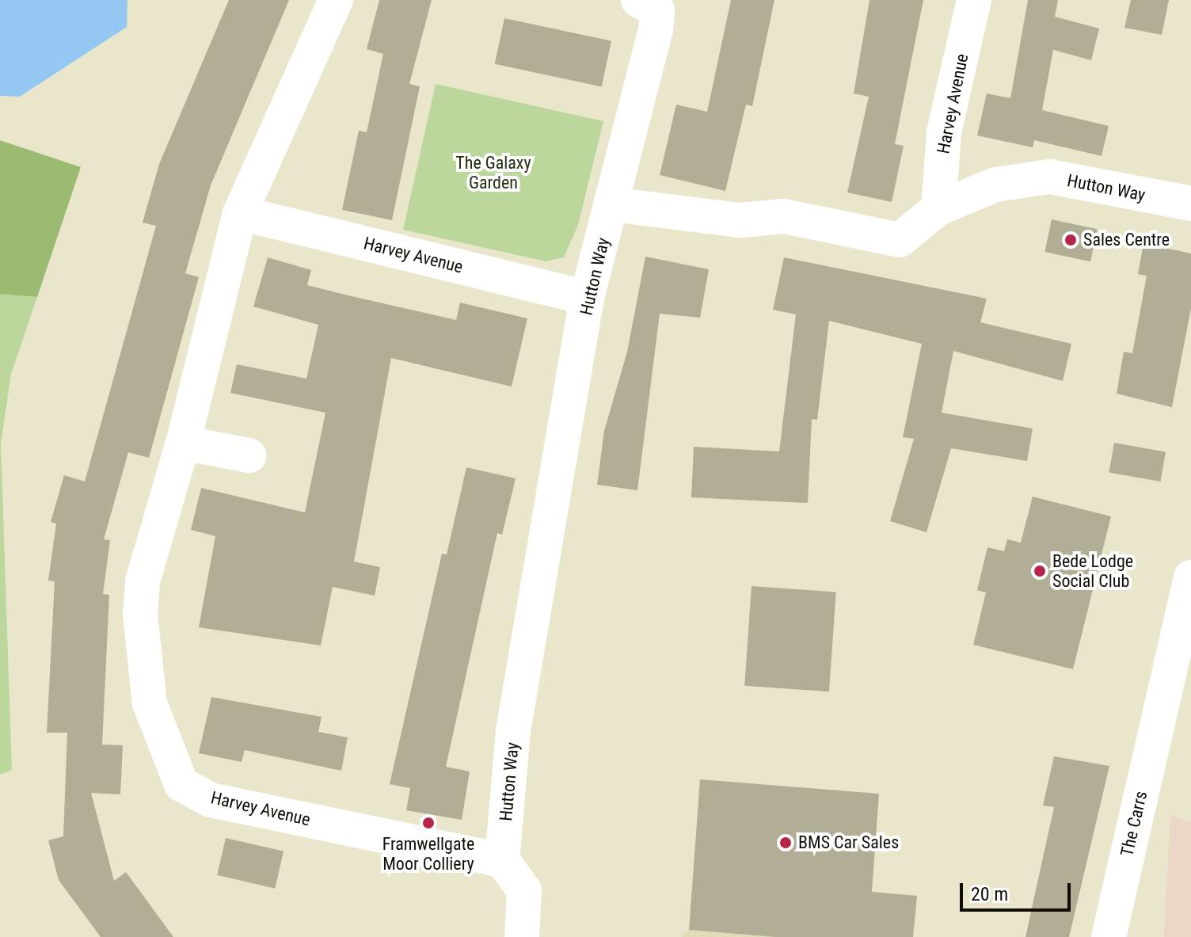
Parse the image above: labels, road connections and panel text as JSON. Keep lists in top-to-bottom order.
{
  "streets": {
    "street": ["Harvey Avenue", "Hutton Way", "The Carrs"]
  },
  "crossings": [
    ["Harvey Avenue", "Hutton Way"]
  ],
  "parks": ["The Galaxy Garden"],
  "places": [
    "Sales Centre",
    "Bede Lodge Social Club",
    "Framwellgate Moor Colliery",
    "BMS Car Sales"
  ],
  "scale_bar": "20 m"
}
